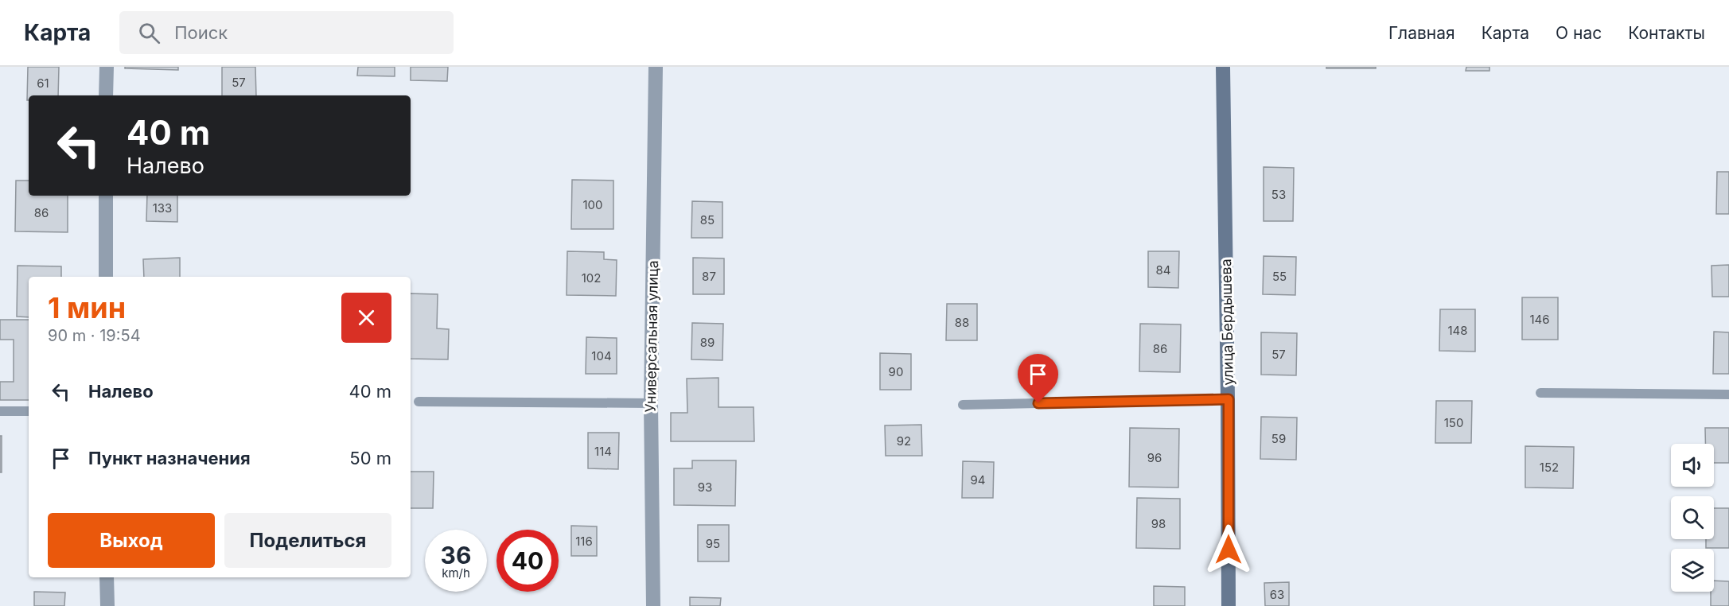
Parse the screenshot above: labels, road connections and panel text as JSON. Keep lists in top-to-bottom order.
{
  "streets": {
    "street": ["улица Бердышева", "Универсальная улица"]
  },
  "house_numbers": [
    "57",
    "61",
    "53",
    "100",
    "133",
    "86",
    "85",
    "84",
    "87",
    "55",
    "102",
    "146",
    "88",
    "148",
    "89",
    "86",
    "57",
    "104",
    "90",
    "150",
    "59",
    "92",
    "114",
    "96",
    "152",
    "94",
    "93",
    "98",
    "116",
    "95",
    "63"
  ],
  "page": {
    "header": "Карта",
    "search": "Поиск",
    "nav": [
      "Главная",
      "Карта",
      "О нас",
      "Контакты"
    ],
    "turn": ["40 m", "Налево"],
    "heading": ["1 мин", "90 m · 19:54"],
    "list": [
      {
        "name": "Налево",
        "value": "40 m"
      },
      {
        "name": "Пункт назначения",
        "value": "50 m"
      }
    ],
    "buttons": ["Выход", "Поделиться"],
    "speed": "36 km/h",
    "limit": "40"
  }
}
